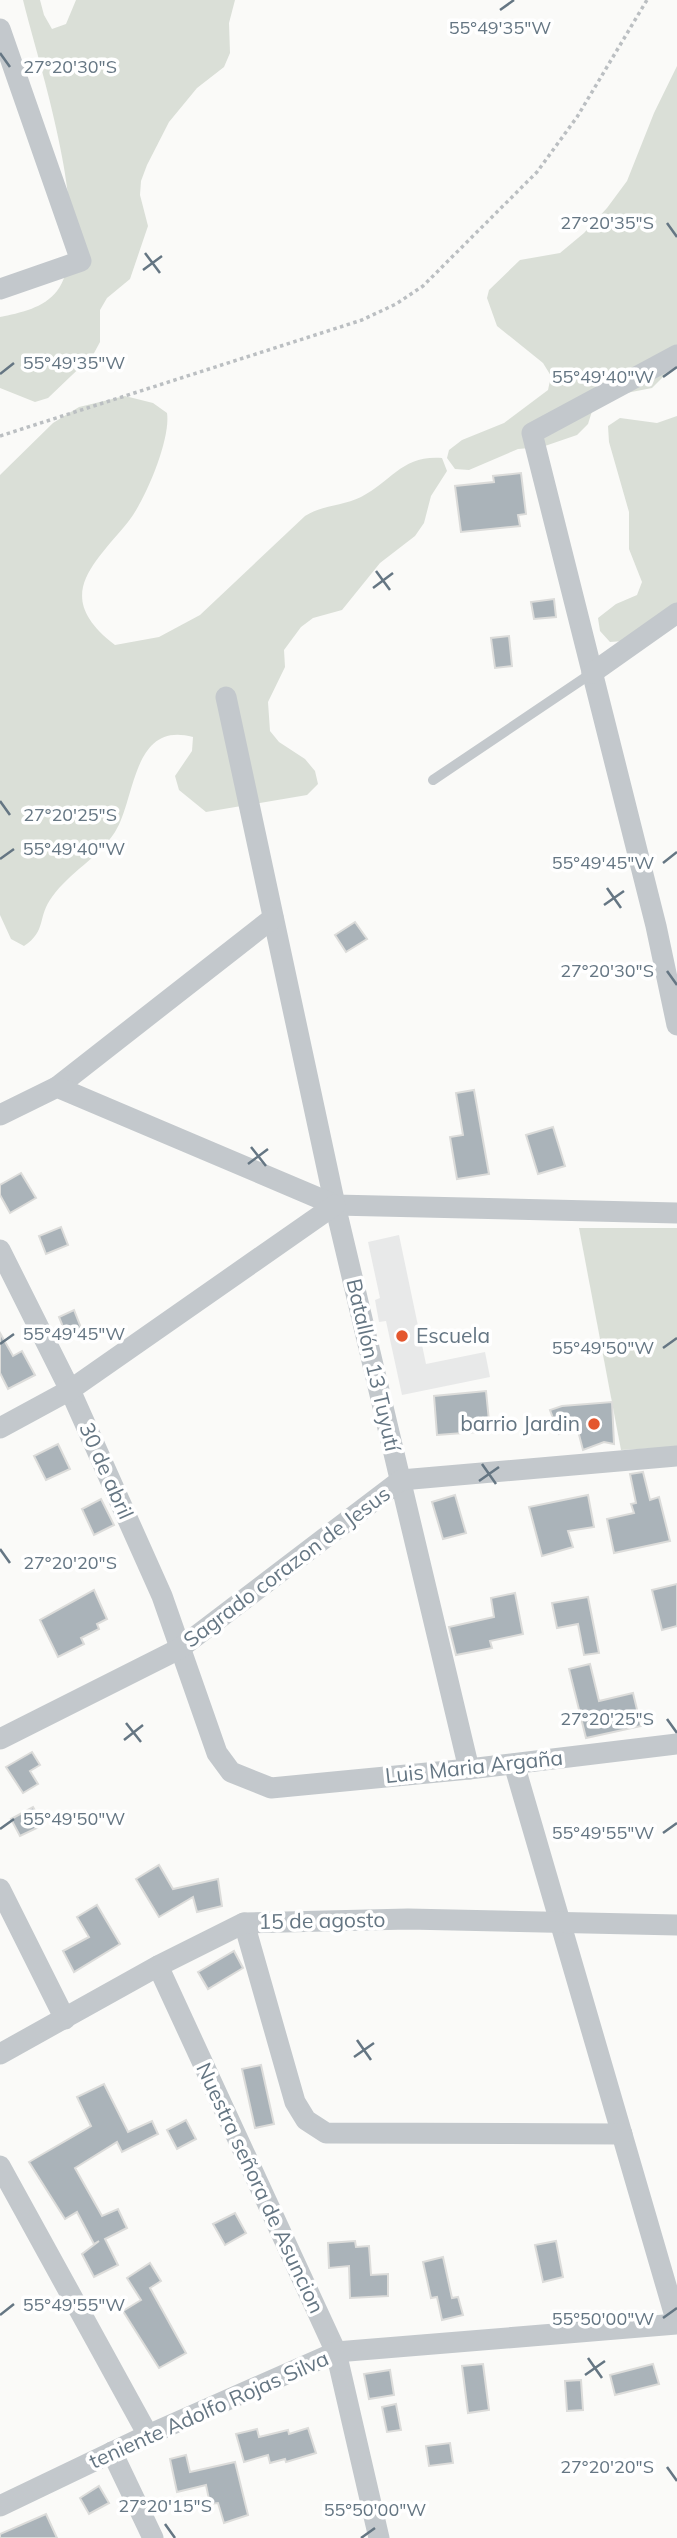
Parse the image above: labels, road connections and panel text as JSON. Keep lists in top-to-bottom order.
{
  "streets": {
    "street": [
      "Batallón 13 Tuyutí",
      "30 de abril",
      "Sagrado corazon de Jesus",
      "Luis Maria Argaña",
      "15 de agosto",
      "Nuestra señora de Asuncion",
      "teniente Adolfo Rojas Silva"
    ]
  },
  "crossings": [
    ["Batallón 13 Tuyutí", "Sagrado corazon de Jesus"],
    ["Batallón 13 Tuyutí", "Luis Maria Argaña"],
    ["30 de abril", "Sagrado corazon de Jesus"],
    ["30 de abril", "Luis Maria Argaña"],
    ["15 de agosto", "Nuestra señora de Asuncion"],
    ["Nuestra señora de Asuncion", "teniente Adolfo Rojas Silva"]
  ],
  "places": ["Escuela", "barrio Jardin"],
  "coordinates": [
    "55°49'35\"W",
    "27°20'30\"S",
    "27°20'35\"S",
    "55°49'40\"W",
    "27°20'25\"S",
    "55°49'45\"W",
    "55°49'50\"W",
    "27°20'20\"S",
    "55°49'55\"W",
    "55°50'00\"W",
    "27°20'15\"S"
  ]
}
